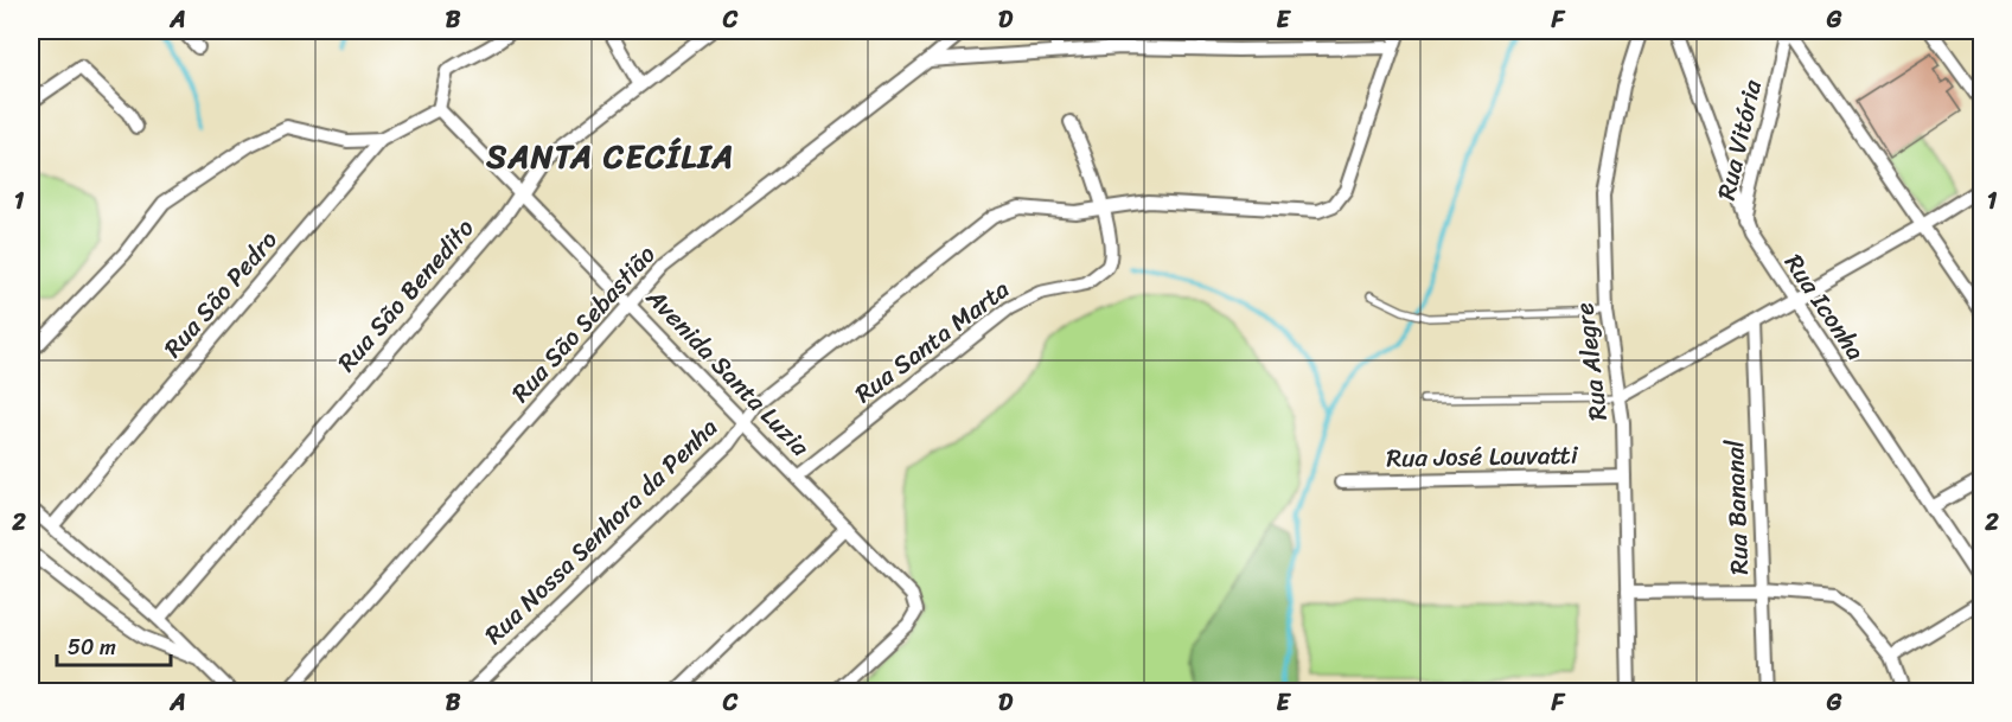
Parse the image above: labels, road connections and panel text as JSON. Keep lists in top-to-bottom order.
{
  "streets": {
    "street": [
      "Rua Vitória",
      "Rua São Pedro",
      "Rua São Benedito",
      "Rua Iconha",
      "Rua São Sebastião",
      "Rua Santa Marta",
      "Rua Alegre",
      "Avenida Santa Luzia",
      "Rua José Louvatti",
      "Rua Bananal",
      "Rua Nossa Senhora da Penha"
    ]
  },
  "crossings": [
    ["Rua Vitória", "Rua Iconha"],
    ["Rua São Pedro", "Avenida Santa Luzia"],
    ["Rua São Benedito", "Avenida Santa Luzia"],
    ["Rua São Sebastião", "Avenida Santa Luzia"],
    ["Rua Santa Marta", "Avenida Santa Luzia"],
    ["Rua Santa Marta", "Rua Nossa Senhora da Penha"],
    ["Rua Alegre", "Rua José Louvatti"],
    ["Avenida Santa Luzia", "Rua Nossa Senhora da Penha"]
  ],
  "districts": ["SANTA CECÍLIA"],
  "scale_bar": "50 m",
  "grid": {
    "columns": [
      "A",
      "B",
      "C",
      "D",
      "E",
      "F",
      "G"
    ],
    "rows": ["1", "2"]
  }
}
